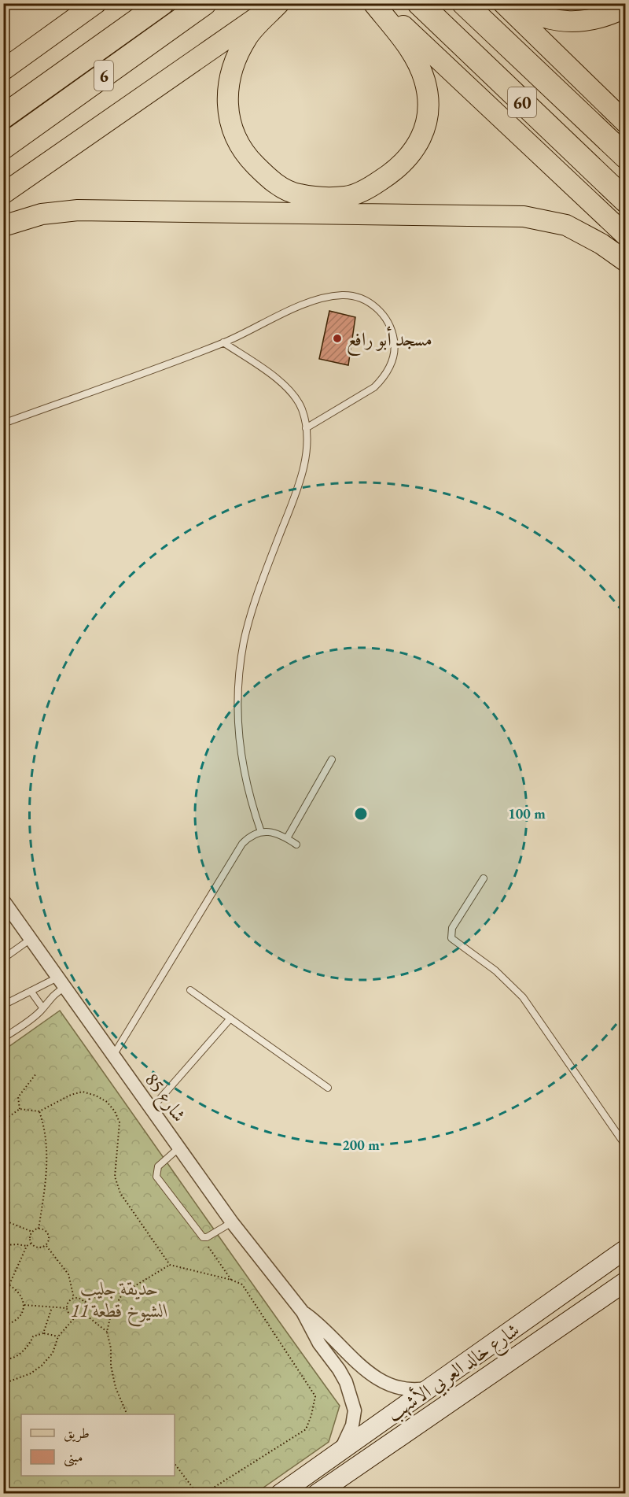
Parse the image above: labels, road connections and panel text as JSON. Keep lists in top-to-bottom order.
{
  "streets": {
    "highway": ["6", "60"],
    "main road": ["شارع خالد العربي الأشهب"],
    "street": ["شارع 85"]
  },
  "crossings": [
    ["شارع 85", "شارع خالد العربي الأشهب"]
  ],
  "parks": ["حديقة جليب الشيوخ قطعة 11"],
  "places": ["مسجد أبو رافع"],
  "legend": ["طريق", "مبنى"],
  "rings": ["100 m", "200 m"]
}
